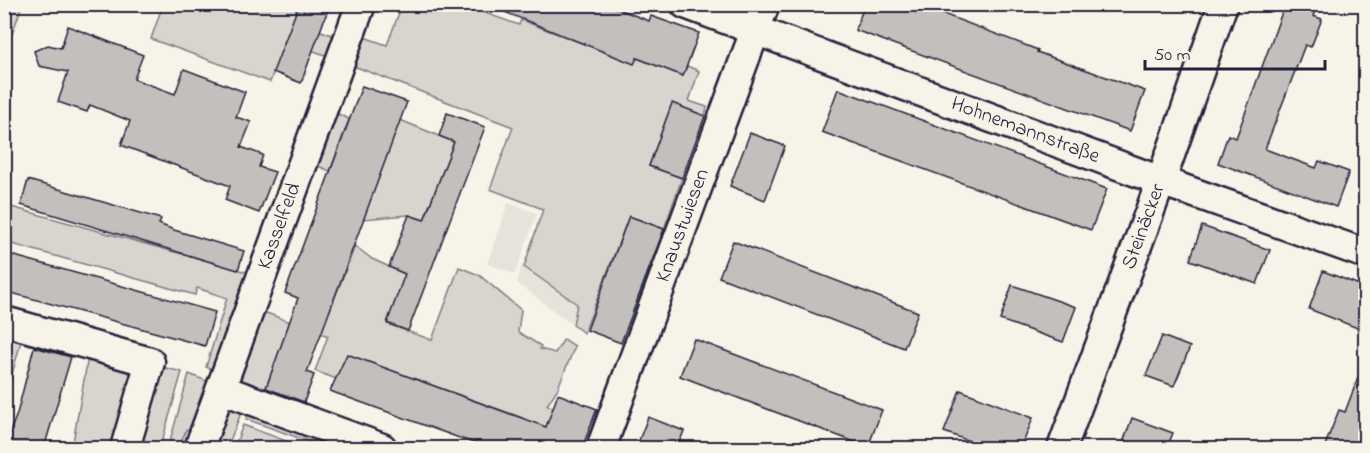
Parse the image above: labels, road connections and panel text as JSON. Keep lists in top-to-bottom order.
{
  "streets": {
    "street": [
      "Hohnemannstraße",
      "Kasselfeld",
      "Knaustwiesen",
      "Steinäcker"
    ]
  },
  "crossings": [
    ["Hohnemannstraße", "Knaustwiesen"],
    ["Hohnemannstraße", "Steinäcker"]
  ],
  "scale_bar": "50 m"
}
